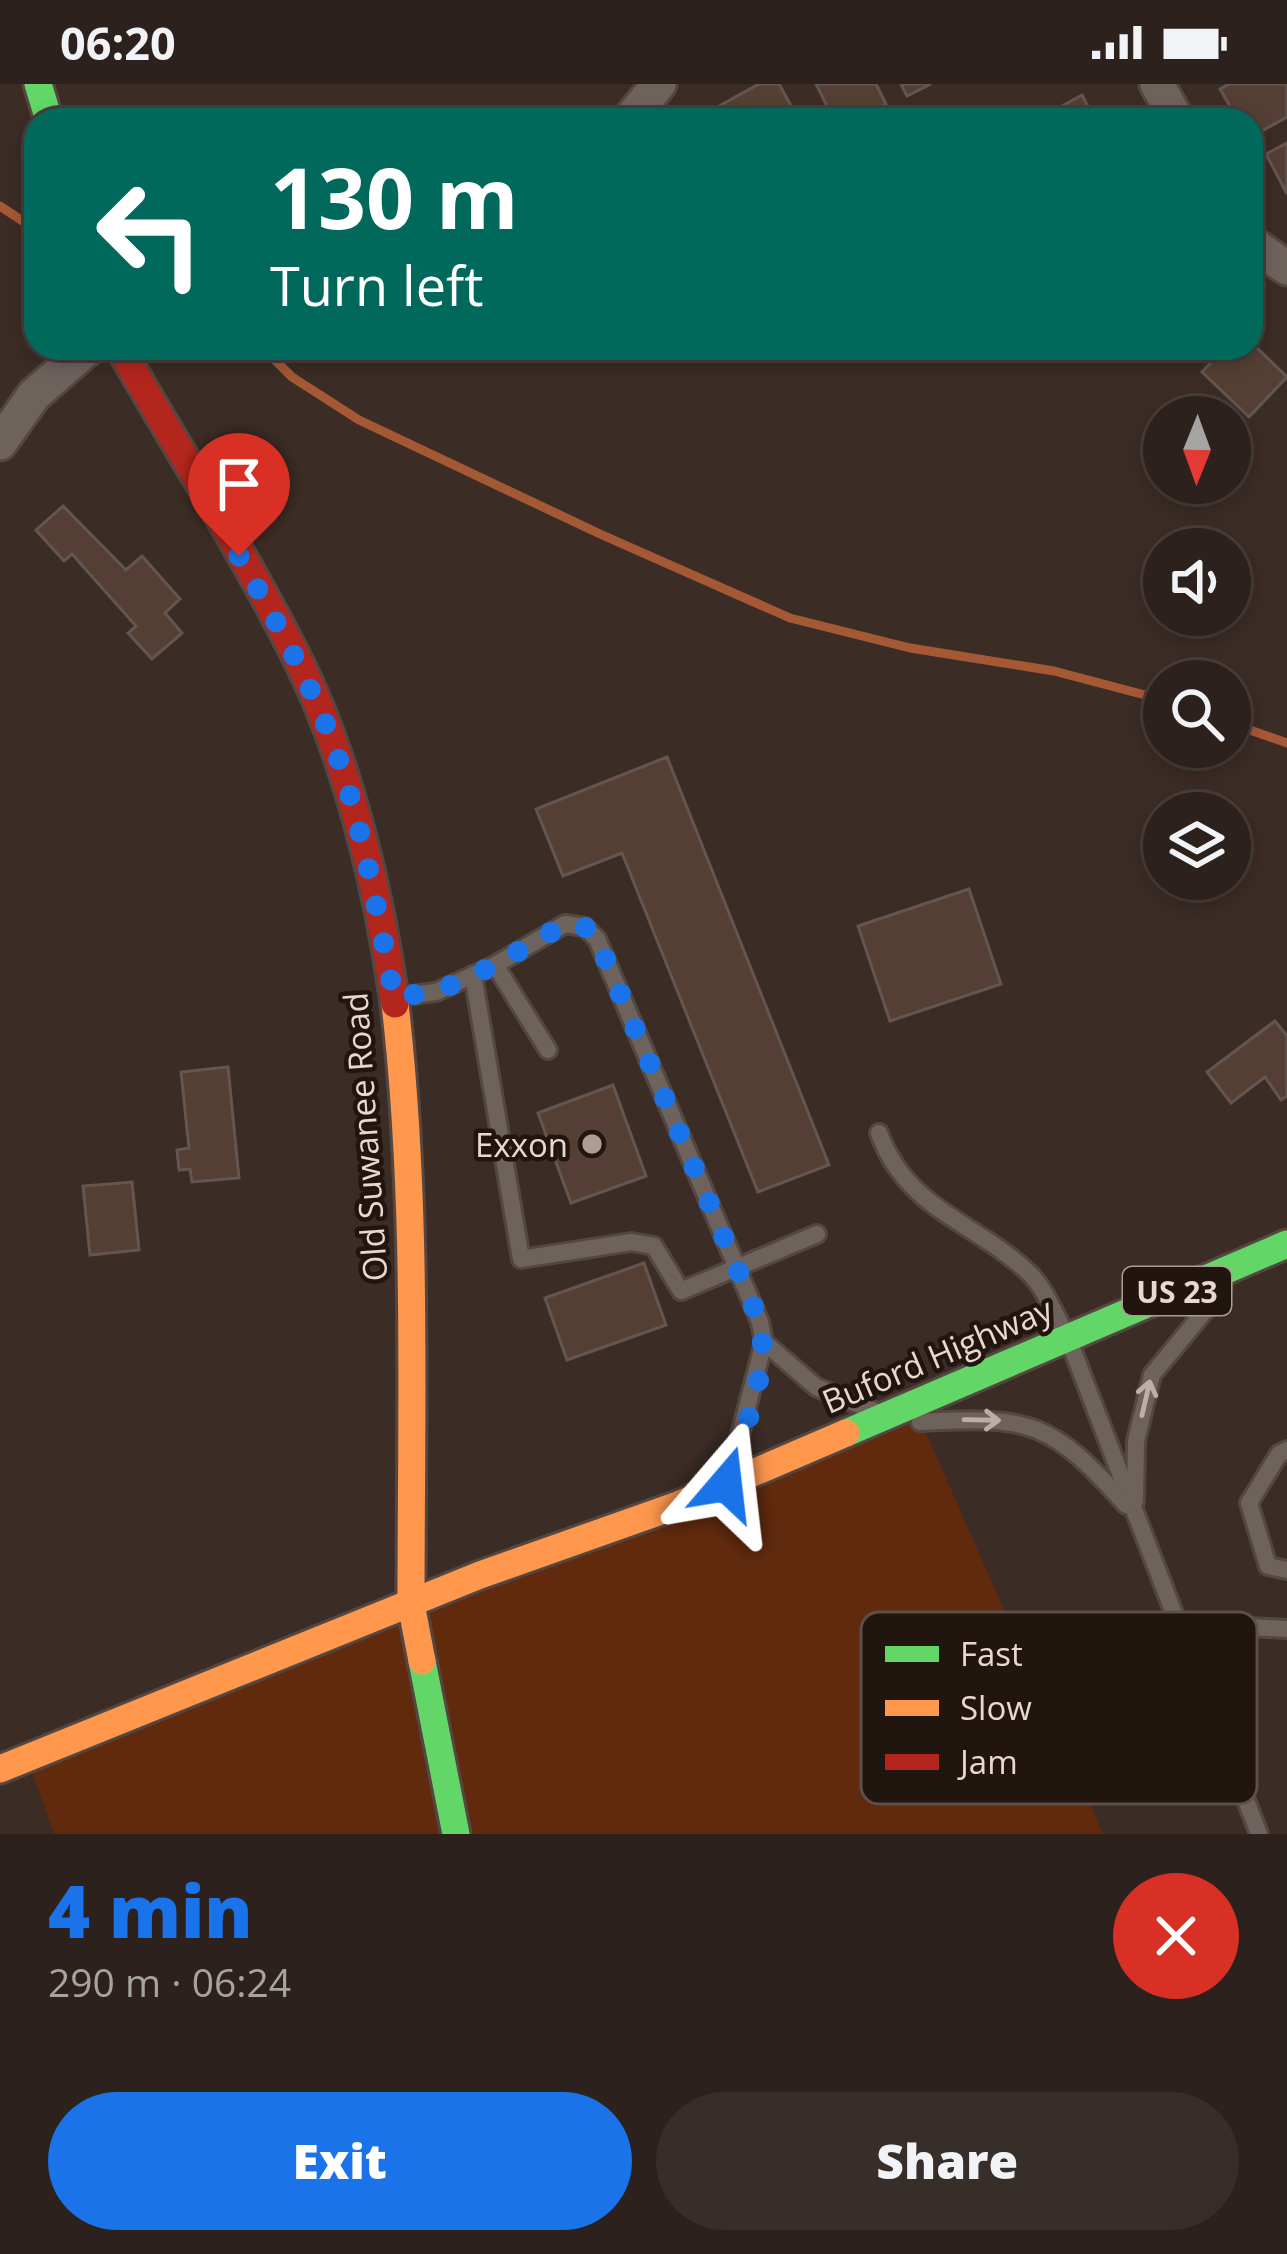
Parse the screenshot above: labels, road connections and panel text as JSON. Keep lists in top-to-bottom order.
{
  "streets": {
    "street": ["Old Suwanee Road", "US 23", "Buford Highway"]
  },
  "crossings": [
    ["Old Suwanee Road", "US 23"],
    ["Old Suwanee Road", "Buford Highway"],
    ["US 23", "Buford Highway"]
  ],
  "places": ["Exxon"],
  "legend": ["Fast", "Slow", "Jam"],
  "north": "bottom",
  "page": {
    "status": "06:20",
    "turn": ["130 m", "Turn left"],
    "heading": ["4 min", "290 m · 06:24"],
    "buttons": ["Exit", "Share"]
  }
}
